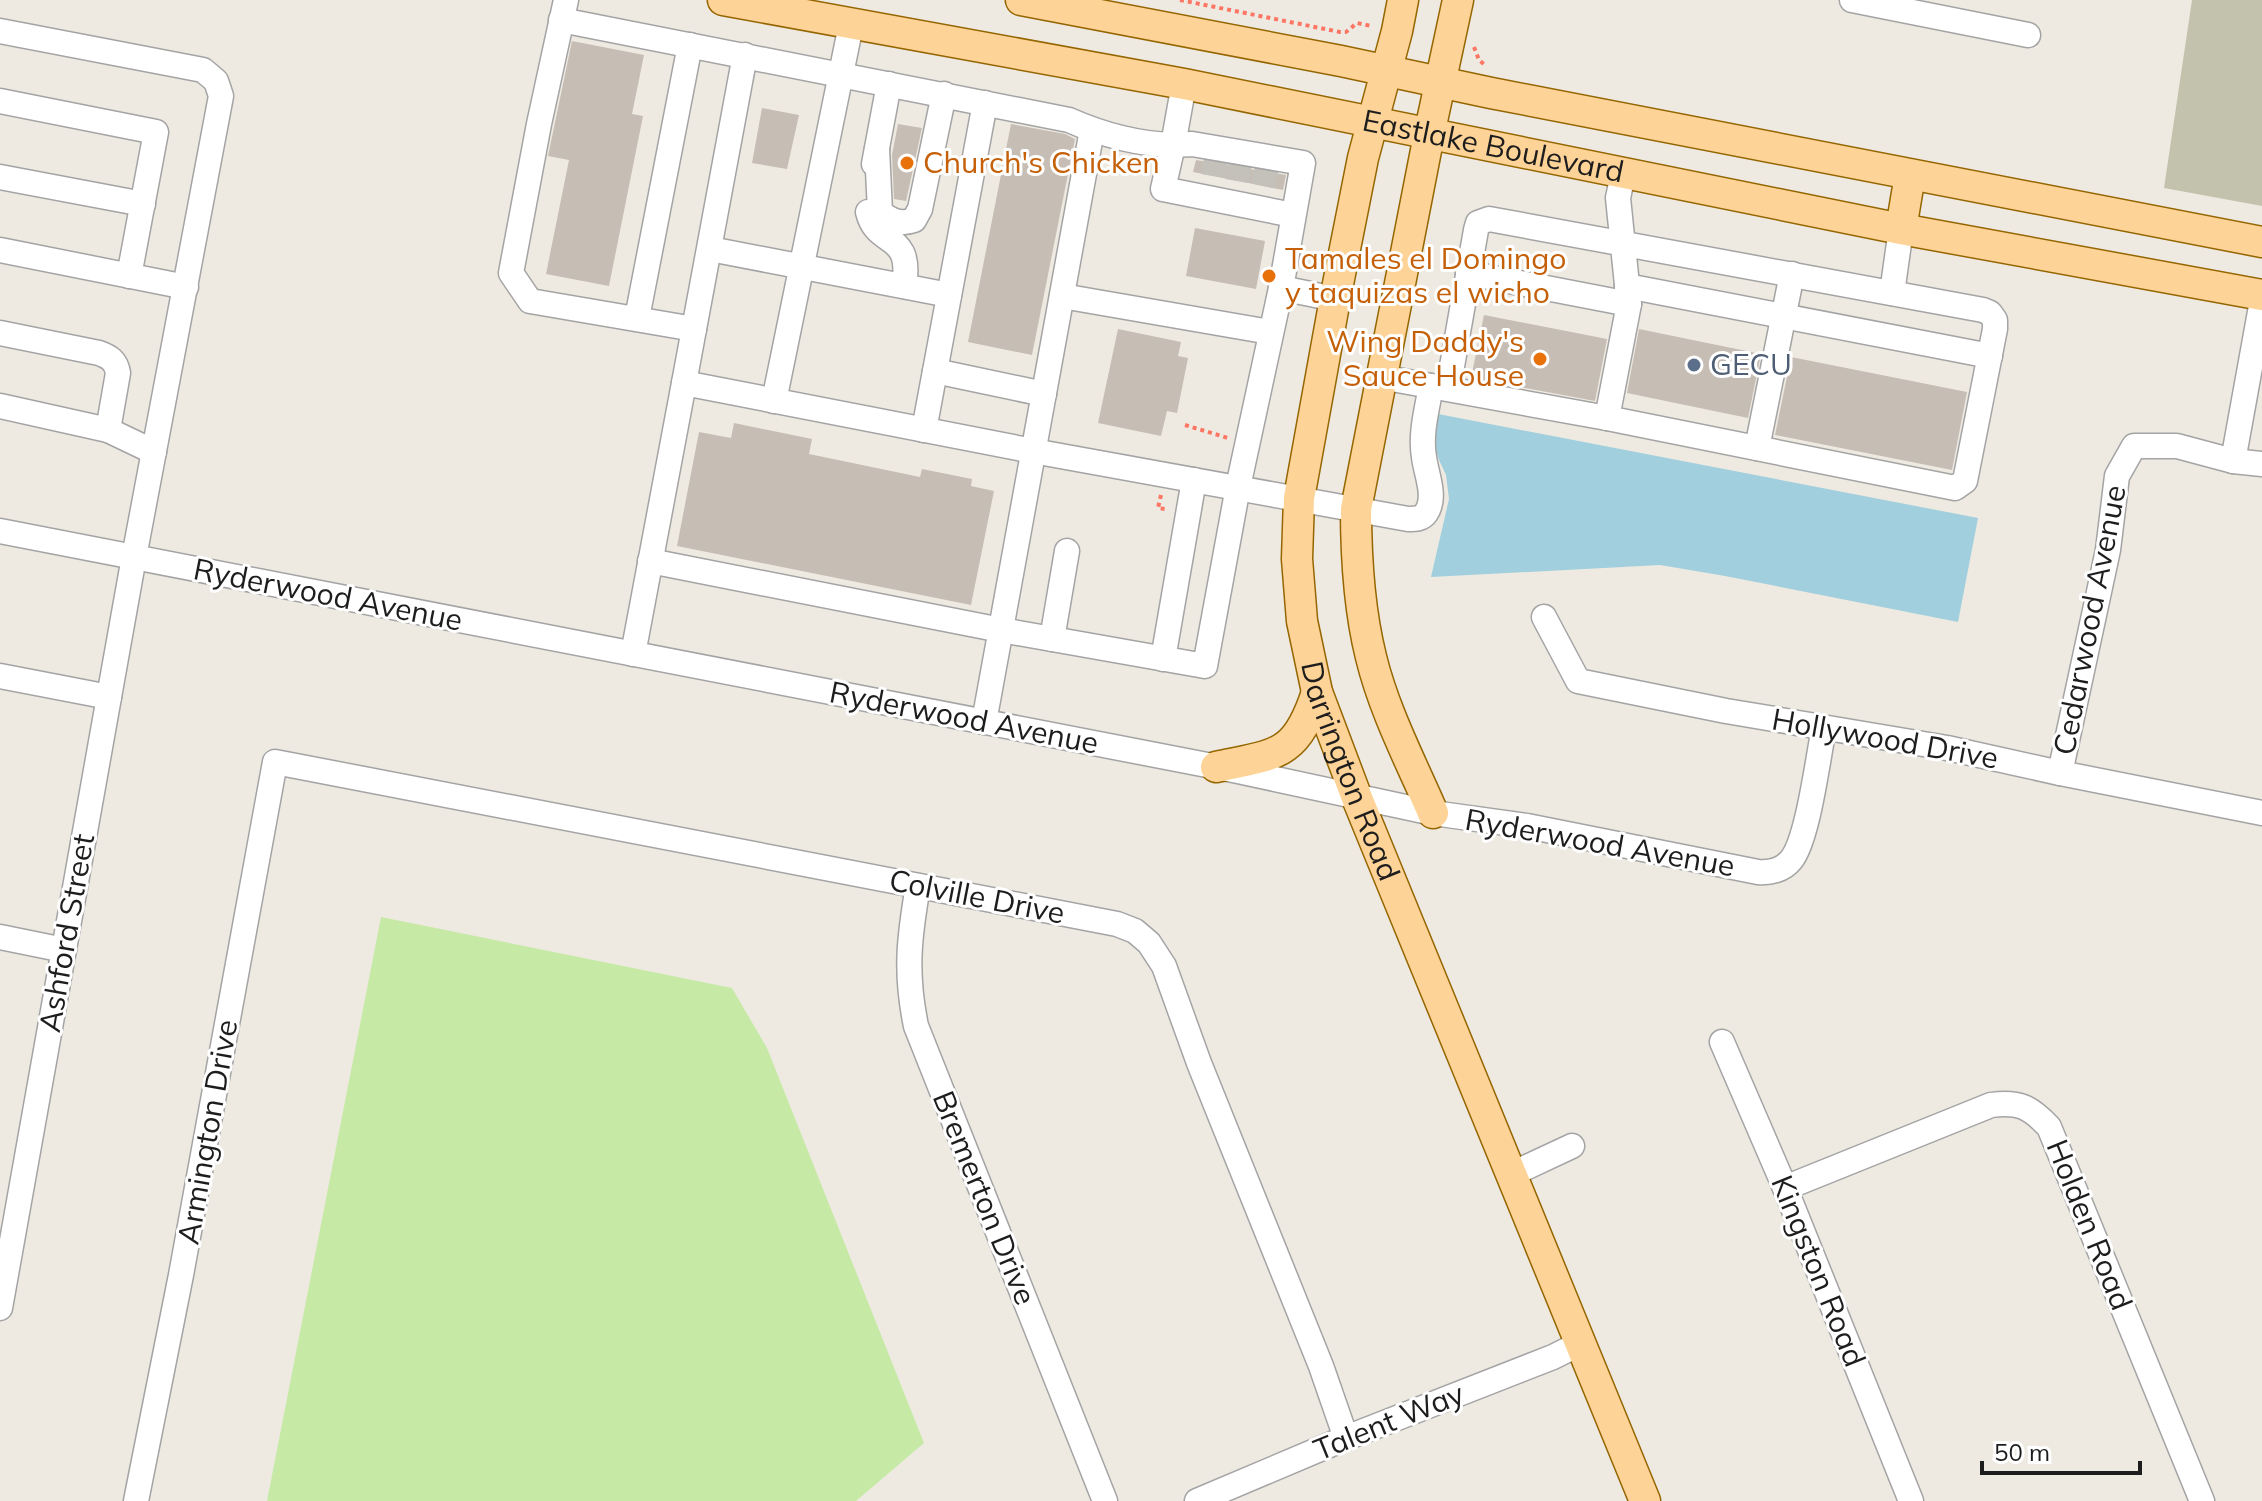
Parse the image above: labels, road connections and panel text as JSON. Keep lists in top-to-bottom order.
{
  "streets": {
    "main road": ["Eastlake Boulevard", "Darrington Road"],
    "street": [
      "Ryderwood Avenue",
      "Cedarwood Avenue",
      "Hollywood Drive",
      "Colville Drive",
      "Ashford Street",
      "Armington Drive",
      "Bremerton Drive",
      "Holden Road",
      "Kingston Road",
      "Talent Way"
    ]
  },
  "crossings": [
    ["Eastlake Boulevard", "Darrington Road"],
    ["Ryderwood Avenue", "Hollywood Drive"],
    ["Ryderwood Avenue", "Darrington Road"],
    ["Ryderwood Avenue", "Ashford Street"],
    ["Cedarwood Avenue", "Hollywood Drive"],
    ["Darrington Road", "Talent Way"],
    ["Colville Drive", "Armington Drive"],
    ["Colville Drive", "Bremerton Drive"],
    ["Colville Drive", "Talent Way"],
    ["Holden Road", "Kingston Road"]
  ],
  "places": [
    "Church's Chicken",
    "Tamales el Domingo y taquizas el wicho",
    "Wing Daddy's Sauce House",
    "GECU"
  ],
  "scale_bar": "50 m"
}
